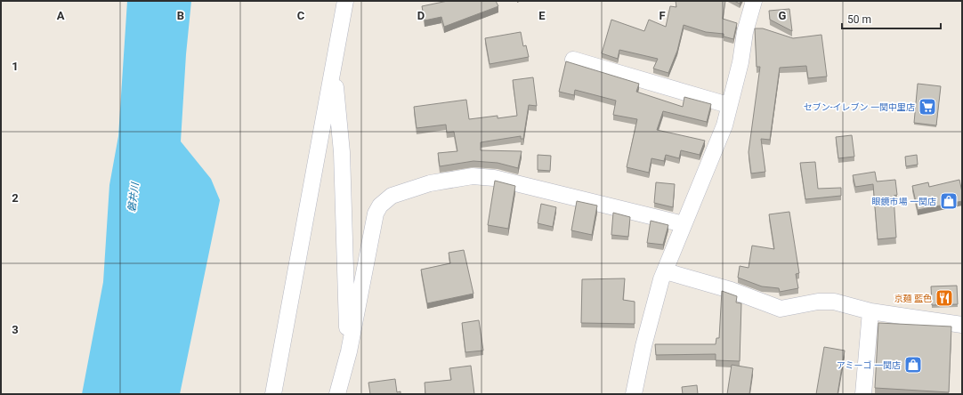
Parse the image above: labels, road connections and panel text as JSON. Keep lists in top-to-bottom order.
{
  "water": ["磐井川"],
  "places": {
    "supermarket": ["セブン-イレブン 一関中里店"],
    "shop": ["眼鏡市場 一関店", "アミーゴ 一関店"],
    "restaurant": ["京麺 藍色"]
  },
  "scale_bar": "50 m",
  "grid": {
    "columns": [
      "A",
      "B",
      "C",
      "D",
      "E",
      "F",
      "G"
    ],
    "rows": ["1", "2", "3"]
  }
}
